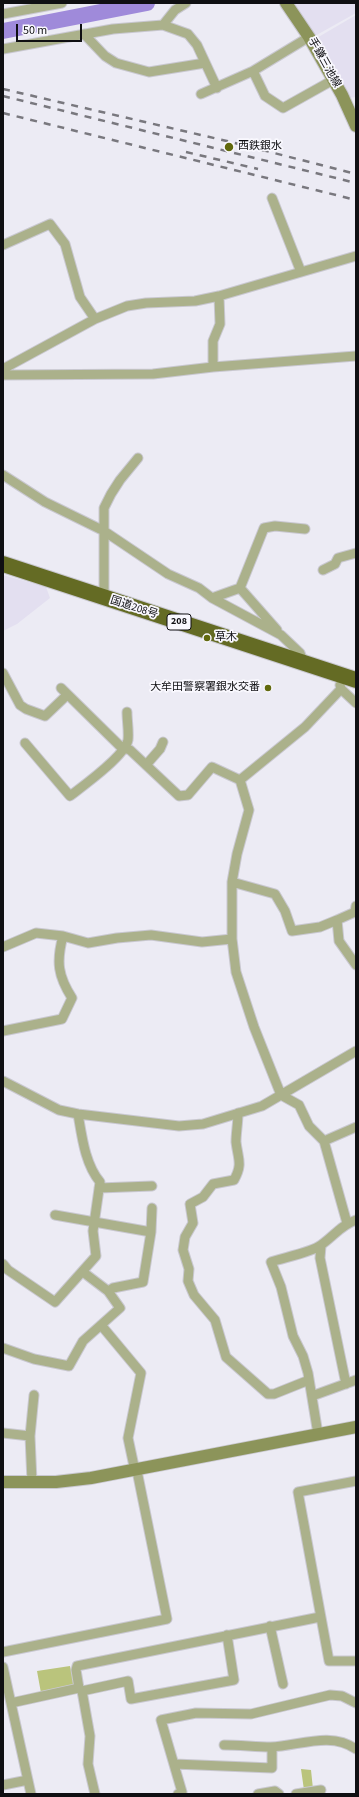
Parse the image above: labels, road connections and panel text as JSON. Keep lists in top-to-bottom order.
{
  "streets": {
    "highway": ["国道208号", "208"],
    "street": ["手鎌三池線"]
  },
  "places": ["西鉄銀水", "草木", "大牟田警察署銀水交番"],
  "scale_bar": "50 m"
}
